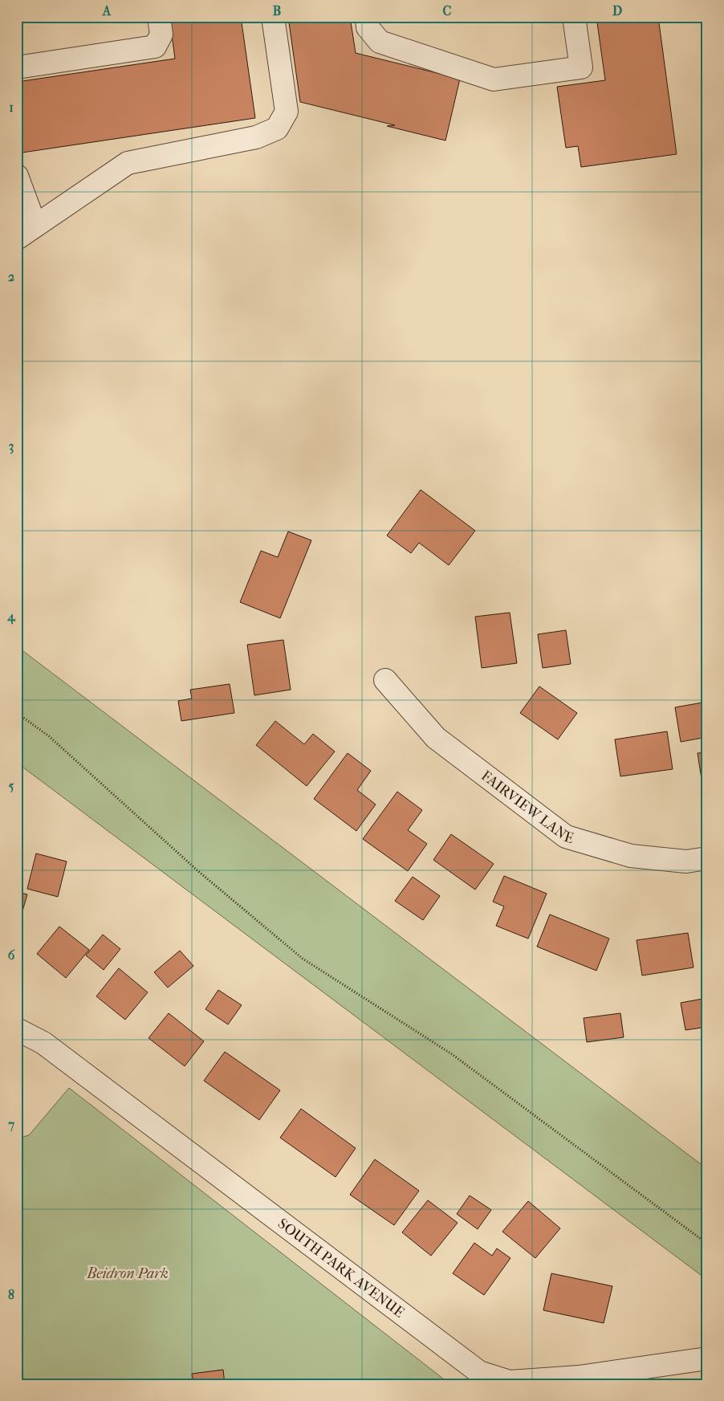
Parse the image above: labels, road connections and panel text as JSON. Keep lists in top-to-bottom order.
{
  "streets": {
    "street": ["FAIRVIEW LANE", "SOUTH PARK AVENUE"]
  },
  "parks": ["Beidron Park"],
  "grid": {
    "columns": [
      "A",
      "B",
      "C",
      "D"
    ],
    "rows": [
      "1",
      "2",
      "3",
      "4",
      "5",
      "6",
      "7",
      "8"
    ]
  }
}
